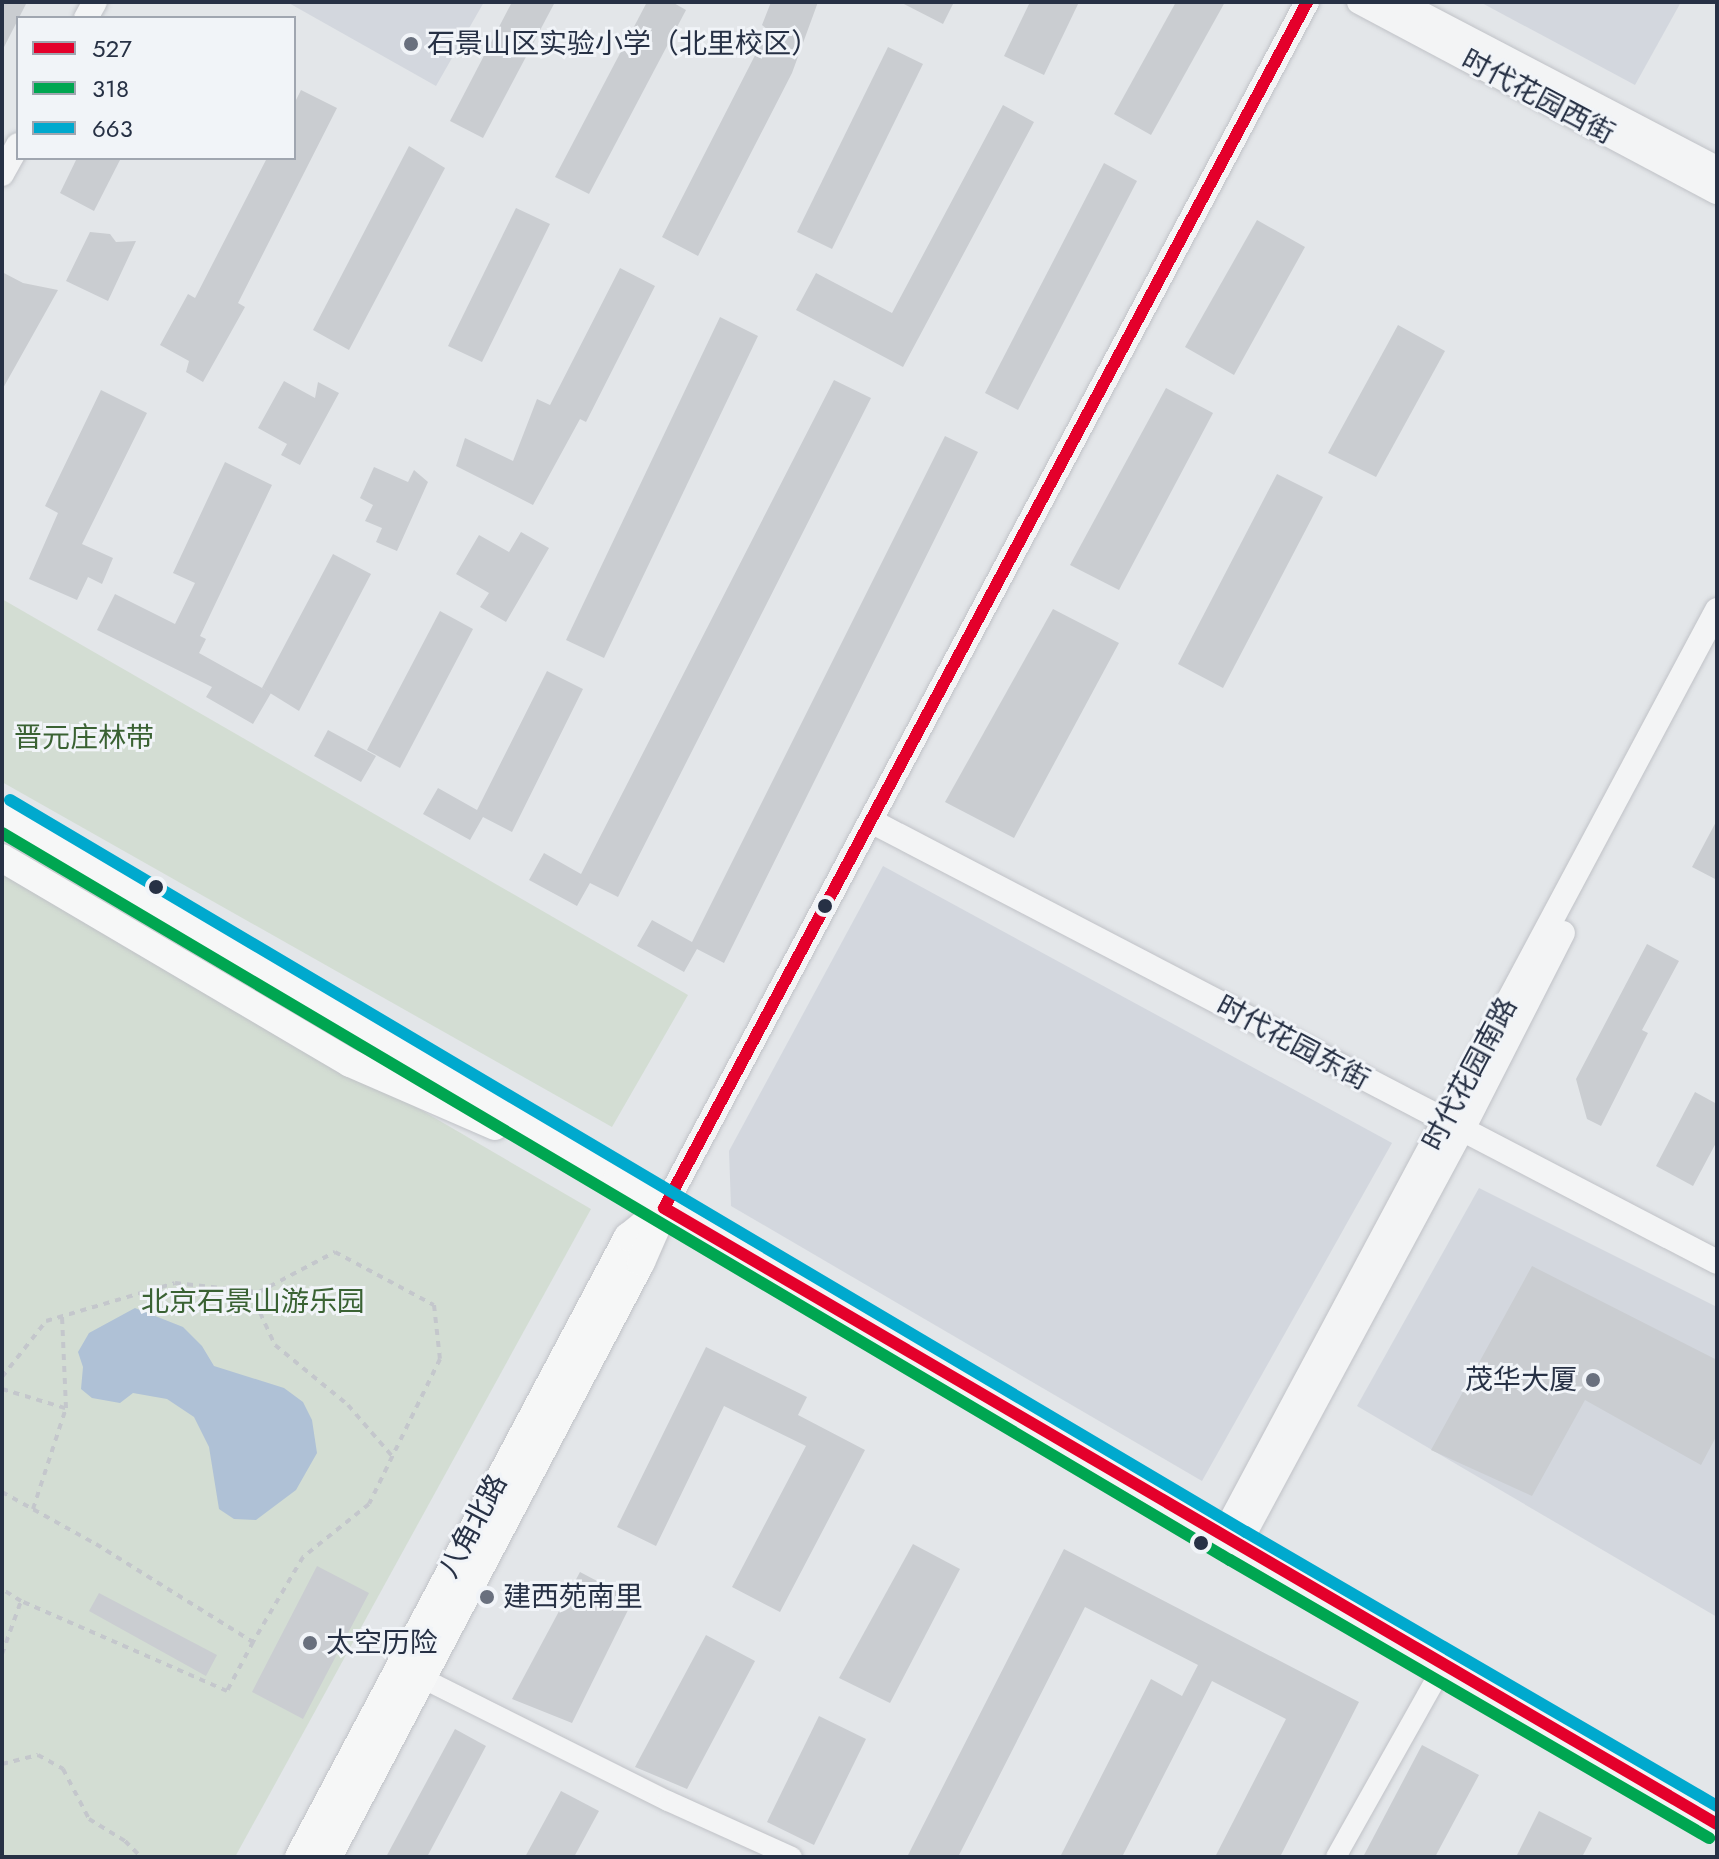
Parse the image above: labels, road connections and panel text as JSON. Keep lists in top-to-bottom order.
{
  "streets": {
    "main road": ["八角北路"],
    "street": ["时代花园西街", "时代花园东街", "时代花园南路"]
  },
  "crossings": [
    ["时代花园东街", "时代花园南路"],
    ["时代花园东街", "八角北路"]
  ],
  "parks": ["晋元庄林带", "北京石景山游乐园"],
  "places": [
    "石景山区实验小学（北里校区）",
    "茂华大厦",
    "建西苑南里",
    "太空历险"
  ],
  "lines": ["transit line 527", "transit line 663", "transit line 318"],
  "legend": ["527", "318", "663"]
}
